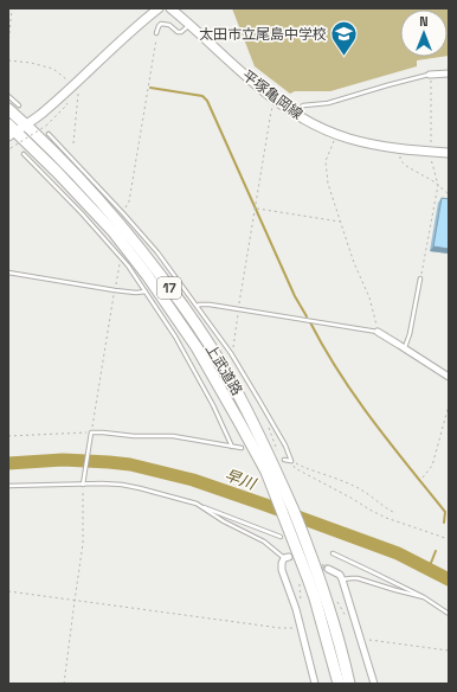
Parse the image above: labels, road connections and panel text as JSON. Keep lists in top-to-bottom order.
{
  "streets": {
    "highway": ["17", "上武道路"],
    "main road": ["平塚亀岡線"]
  },
  "water": ["早川"],
  "places": {
    "school or university": ["太田市立尾島中学校"]
  },
  "north": "top"
}
